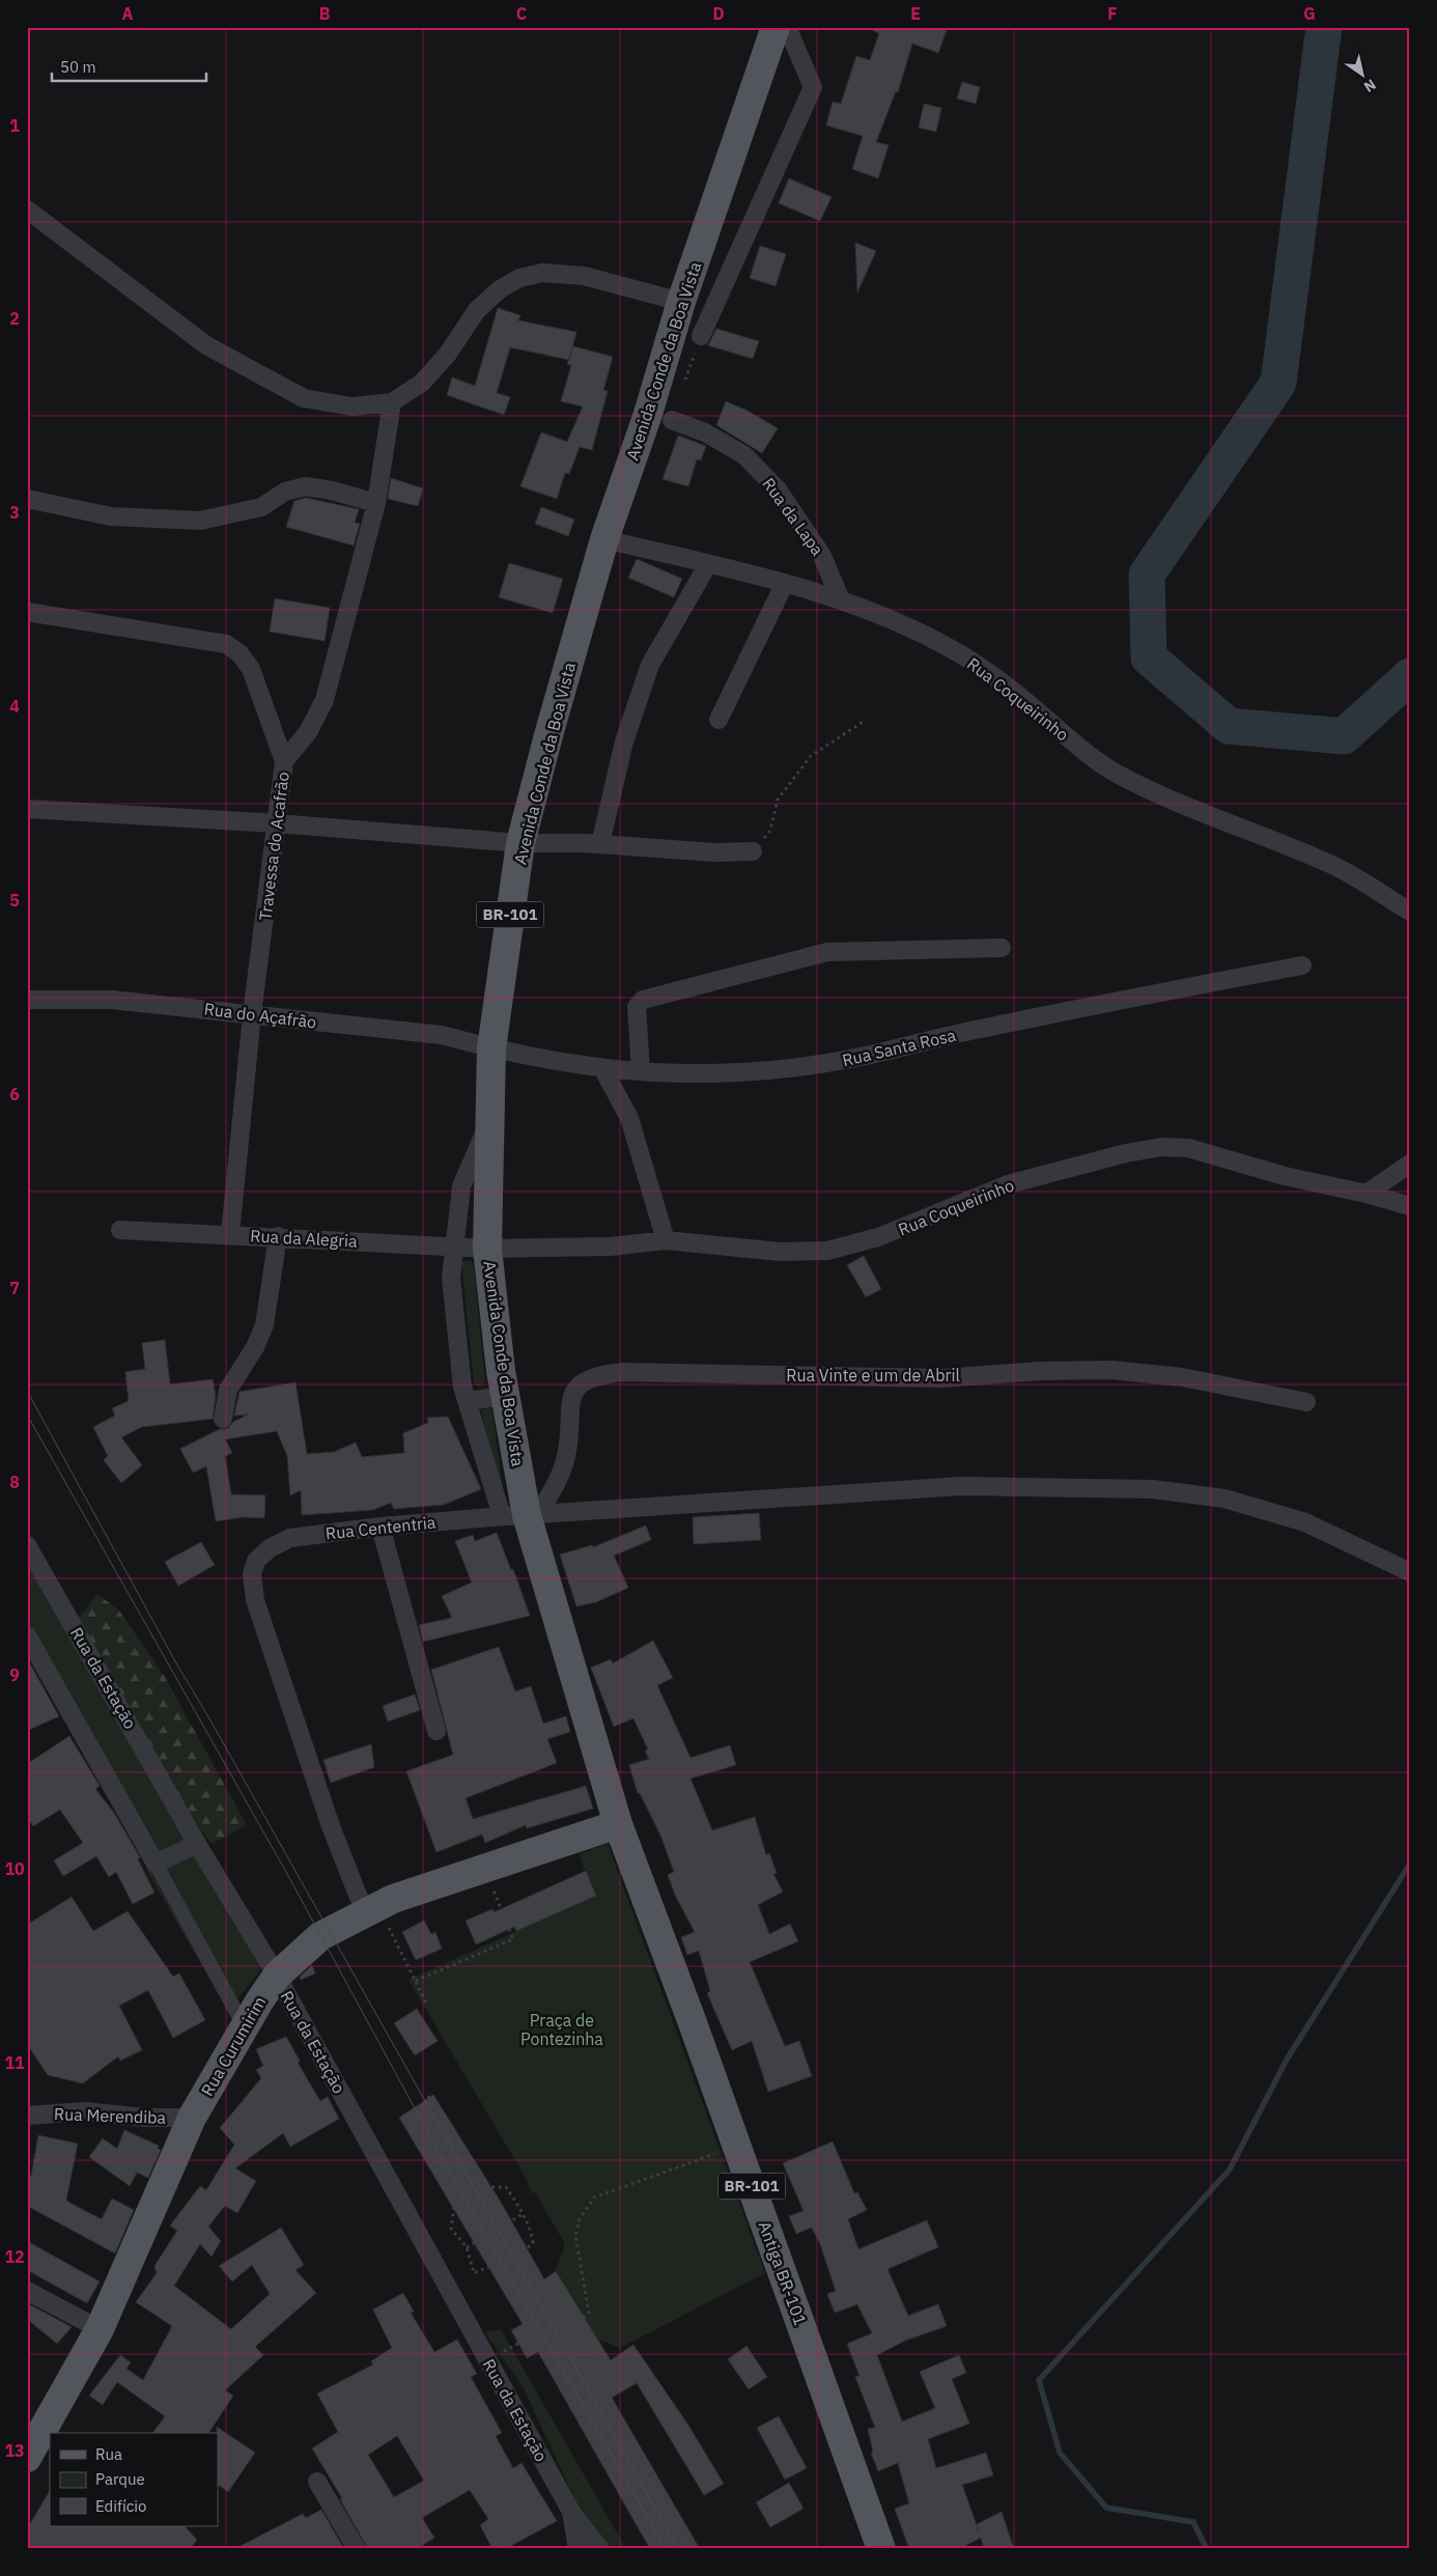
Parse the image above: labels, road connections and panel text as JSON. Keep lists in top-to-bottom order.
{
  "streets": {
    "main road": [
      "Avenida Conde da Boa Vista",
      "BR-101",
      "Rua Curumirim",
      "Antiga BR-101"
    ],
    "street": [
      "Rua da Lapa",
      "Rua Coqueirinho",
      "Travessa do Acafrão",
      "Rua do Açafrão",
      "Rua Santa Rosa",
      "Rua da Alegria",
      "Rua Vinte e um de Abril",
      "Rua Cententria",
      "Rua da Estação",
      "Rua Merendiba"
    ]
  },
  "crossings": [
    ["Avenida Conde da Boa Vista", "Rua Coqueirinho"],
    ["Avenida Conde da Boa Vista", "Rua do Açafrão"],
    ["Avenida Conde da Boa Vista", "Rua Santa Rosa"],
    ["Avenida Conde da Boa Vista", "Rua da Alegria"],
    ["Avenida Conde da Boa Vista", "Rua Vinte e um de Abril"],
    ["Avenida Conde da Boa Vista", "Rua Cententria"],
    ["Avenida Conde da Boa Vista", "Rua Curumirim"],
    ["Avenida Conde da Boa Vista", "Antiga BR-101"],
    ["Rua da Lapa", "Rua Coqueirinho"],
    ["Rua Coqueirinho", "Rua da Alegria"],
    ["Travessa do Acafrão", "Rua do Açafrão"],
    ["Travessa do Acafrão", "Rua da Alegria"],
    ["Rua do Açafrão", "Rua Santa Rosa"],
    ["Rua Vinte e um de Abril", "Rua Cententria"],
    ["Rua Cententria", "Rua Curumirim"],
    ["Rua da Estação", "Rua Curumirim"],
    ["Rua Curumirim", "Rua Merendiba"],
    ["Rua Curumirim", "Antiga BR-101"]
  ],
  "parks": ["Praça de Pontezinha"],
  "legend": ["Rua", "Parque", "Edifício"],
  "scale_bar": "50 m",
  "north": "bottom right",
  "grid": {
    "columns": [
      "A",
      "B",
      "C",
      "D",
      "E",
      "F",
      "G"
    ],
    "rows": [
      "1",
      "2",
      "3",
      "4",
      "5",
      "6",
      "7",
      "8",
      "9",
      "10",
      "11",
      "12",
      "13"
    ]
  }
}
